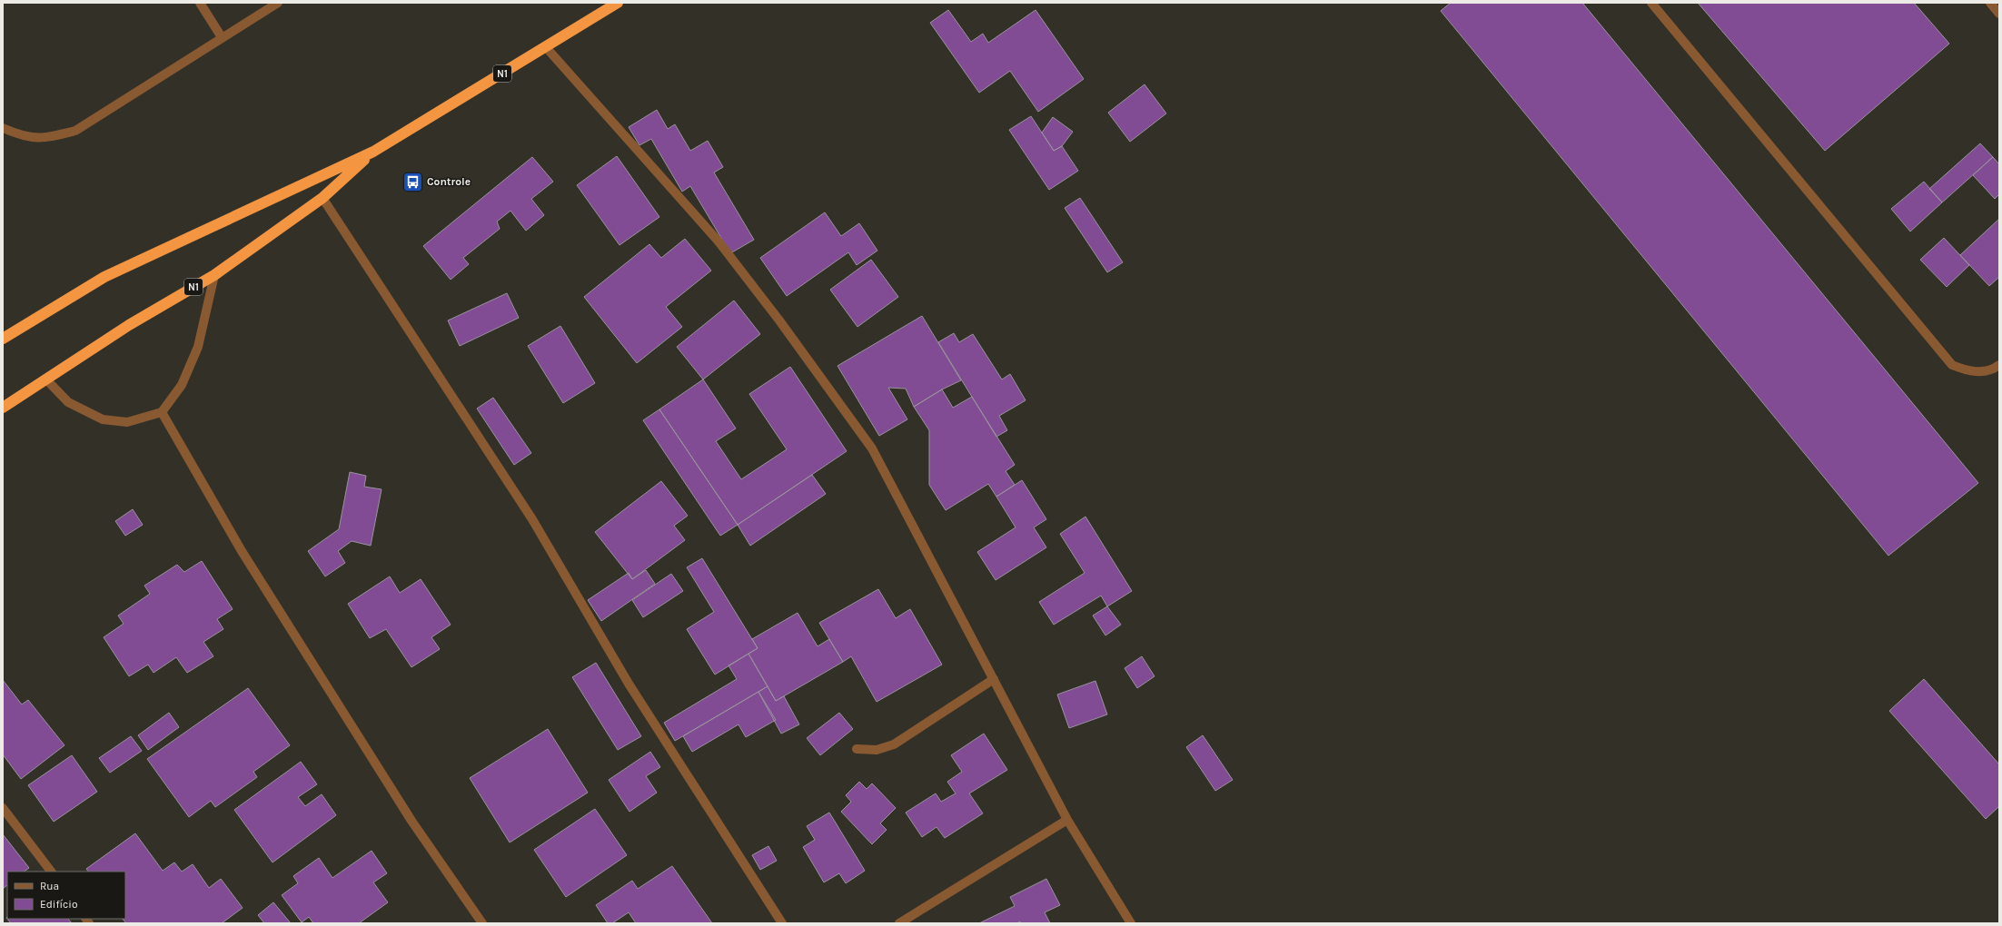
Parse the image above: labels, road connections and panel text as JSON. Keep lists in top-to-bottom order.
{
  "streets": {
    "highway": ["N1"]
  },
  "places": {
    "bus stop": ["Controle"]
  },
  "legend": ["Rua", "Edifício"]
}
